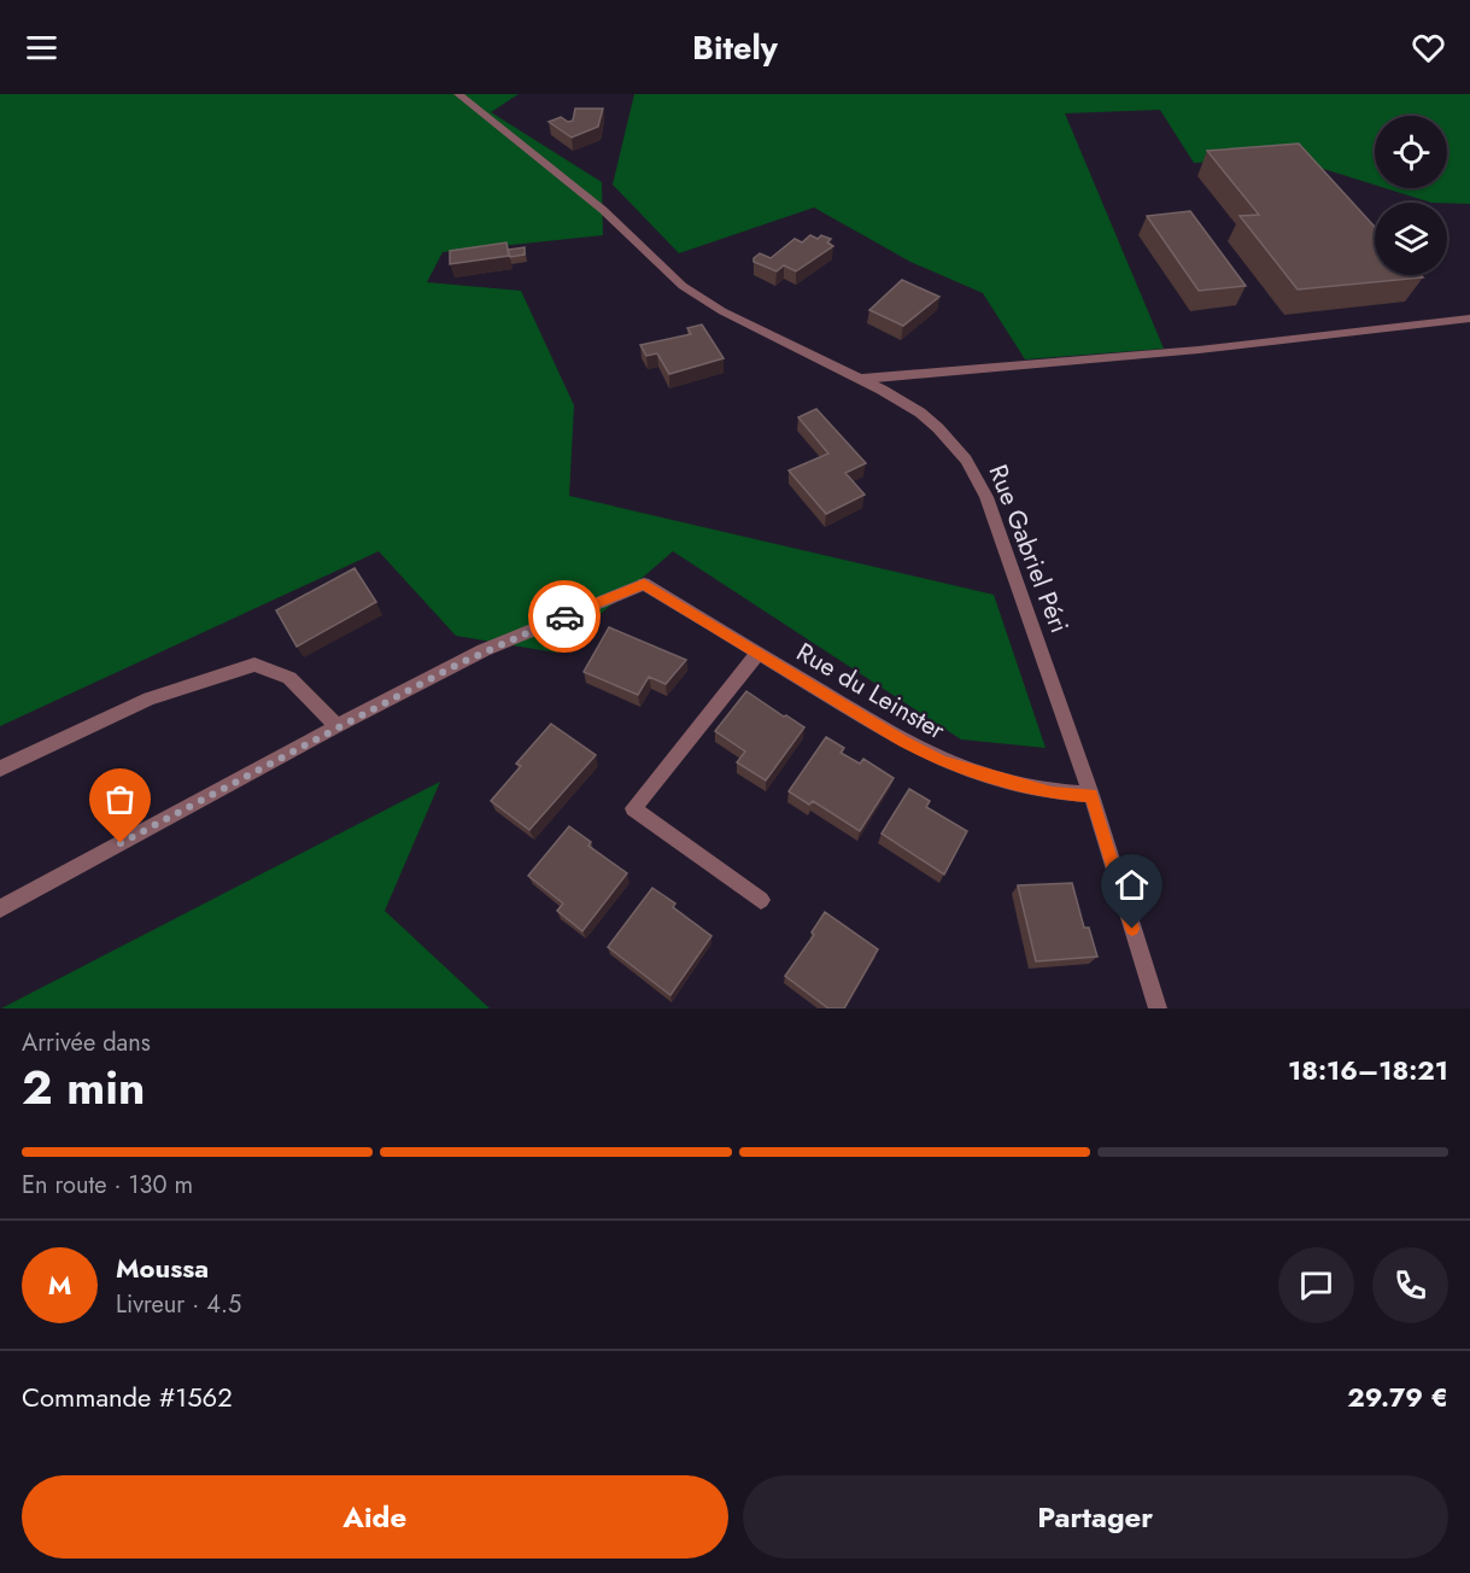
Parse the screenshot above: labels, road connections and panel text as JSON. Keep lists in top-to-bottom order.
{
  "streets": {
    "street": ["Rue Gabriel Péri", "Rue du Leinster"]
  },
  "crossings": [
    ["Rue Gabriel Péri", "Rue du Leinster"]
  ],
  "page": {
    "header": "Bitely",
    "heading": ["2 min", "Arrivée dans", "18:16–18:21"],
    "panel": [
      "Moussa",
      "Livreur · 4.5",
      "Commande #1562",
      "29.79 €"
    ],
    "bar": "En route · 130 m",
    "round": "M",
    "buttons": ["Aide", "Partager"]
  }
}
